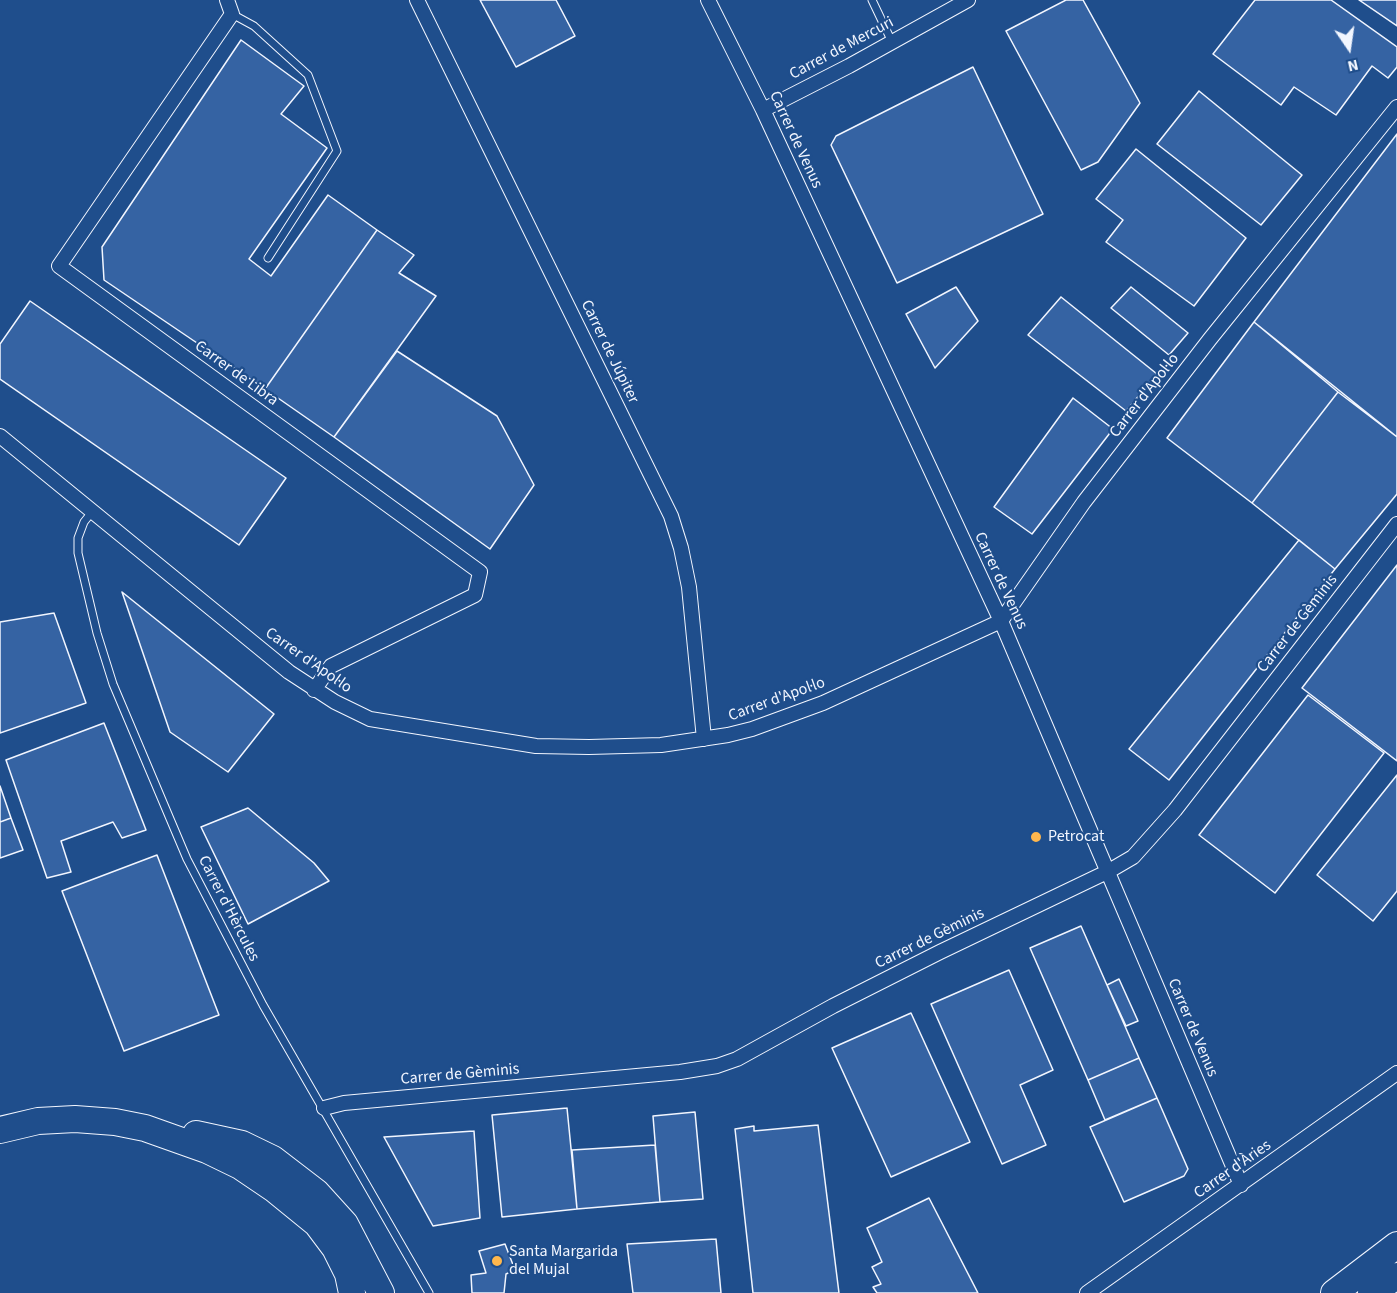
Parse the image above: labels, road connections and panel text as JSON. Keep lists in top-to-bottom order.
{
  "streets": {
    "street": [
      "Carrer de Mercuri",
      "Carrer de Venus",
      "Carrer de Júpiter",
      "Carrer de Libra",
      "Carrer d'Apol·lo",
      "Carrer de Gèminis",
      "Carrer d'Àries"
    ],
    "lane": ["Carrer d'Hèrcules"]
  },
  "crossings": [
    ["Carrer de Mercuri", "Carrer de Venus"],
    ["Carrer de Venus", "Carrer d'Apol·lo"],
    ["Carrer de Venus", "Carrer de Gèminis"],
    ["Carrer de Venus", "Carrer d'Àries"],
    ["Carrer de Júpiter", "Carrer d'Apol·lo"],
    ["Carrer de Libra", "Carrer d'Apol·lo"],
    ["Carrer d'Apol·lo", "Carrer d'Hèrcules"],
    ["Carrer de Gèminis", "Carrer d'Hèrcules"]
  ],
  "places": ["Petrocat", "Santa Margarida del Mujal"],
  "north": "bottom"
}
